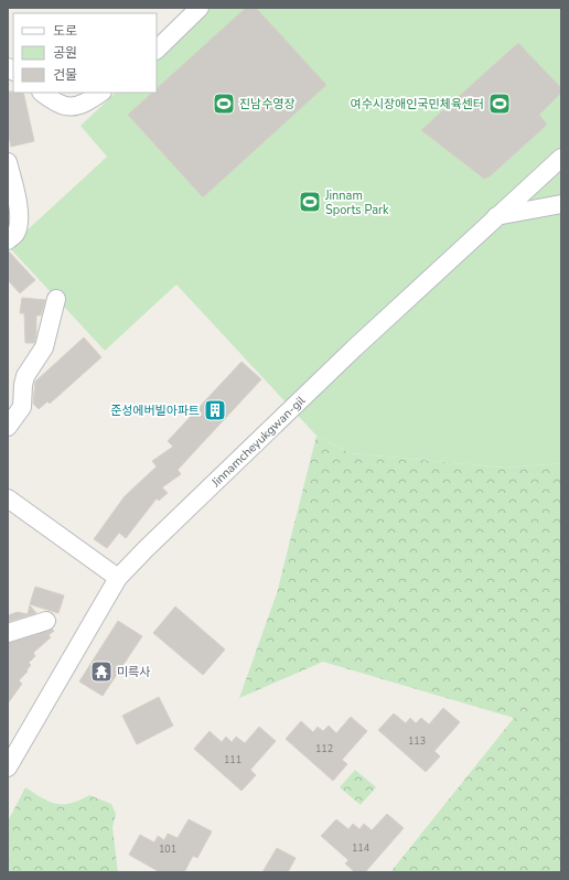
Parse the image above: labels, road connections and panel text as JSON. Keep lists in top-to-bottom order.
{
  "streets": {
    "street": ["Jinnamcheyukgwan-gil"]
  },
  "places": {
    "sports": ["진남수영장", "여수시장애인국민체육센터", "Jinnam Sports Park"],
    "building": ["준성에버빌아파트"],
    "temple": ["미륵사"]
  },
  "house_numbers": [
    "113",
    "112",
    "111",
    "114",
    "101"
  ],
  "legend": ["도로", "공원", "건물"]
}
